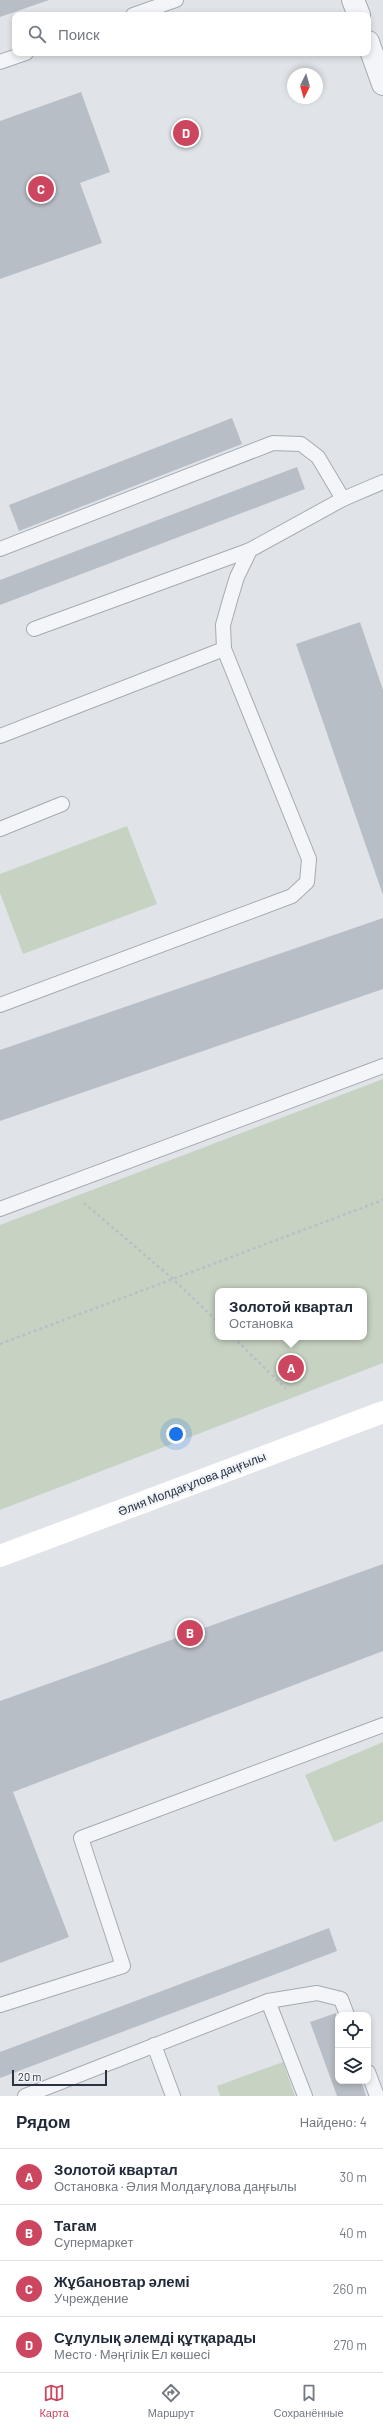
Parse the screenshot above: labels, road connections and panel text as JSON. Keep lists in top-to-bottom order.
{
  "streets": {
    "main road": ["Әлия Молдағұлова даңғылы"]
  },
  "scale_bar": "20 m",
  "north": "bottom",
  "page": {
    "search": "Поиск",
    "pins": [
      "D",
      "C",
      "A",
      "B"
    ],
    "popup": ["Золотой квартал", "Остановка"],
    "scale": "20 m",
    "heading": ["Рядом", "Найдено: 4"],
    "list": [
      {
        "mark": "A",
        "name": "Золотой квартал",
        "note": "Остановка · Әлия Молдағұлова даңғылы",
        "value": "30 m"
      },
      {
        "mark": "B",
        "name": "Тагам",
        "note": "Супермаркет",
        "value": "40 m"
      },
      {
        "mark": "C",
        "name": "Жұбановтар әлемі",
        "note": "Учреждение",
        "value": "260 m"
      },
      {
        "mark": "D",
        "name": "Сұлулық әлемді құтқарады",
        "note": "Место · Мәңгілік Ел көшесі",
        "value": "270 m"
      }
    ],
    "nav": ["Карта", "Маршрут", "Сохранённые"]
  }
}
